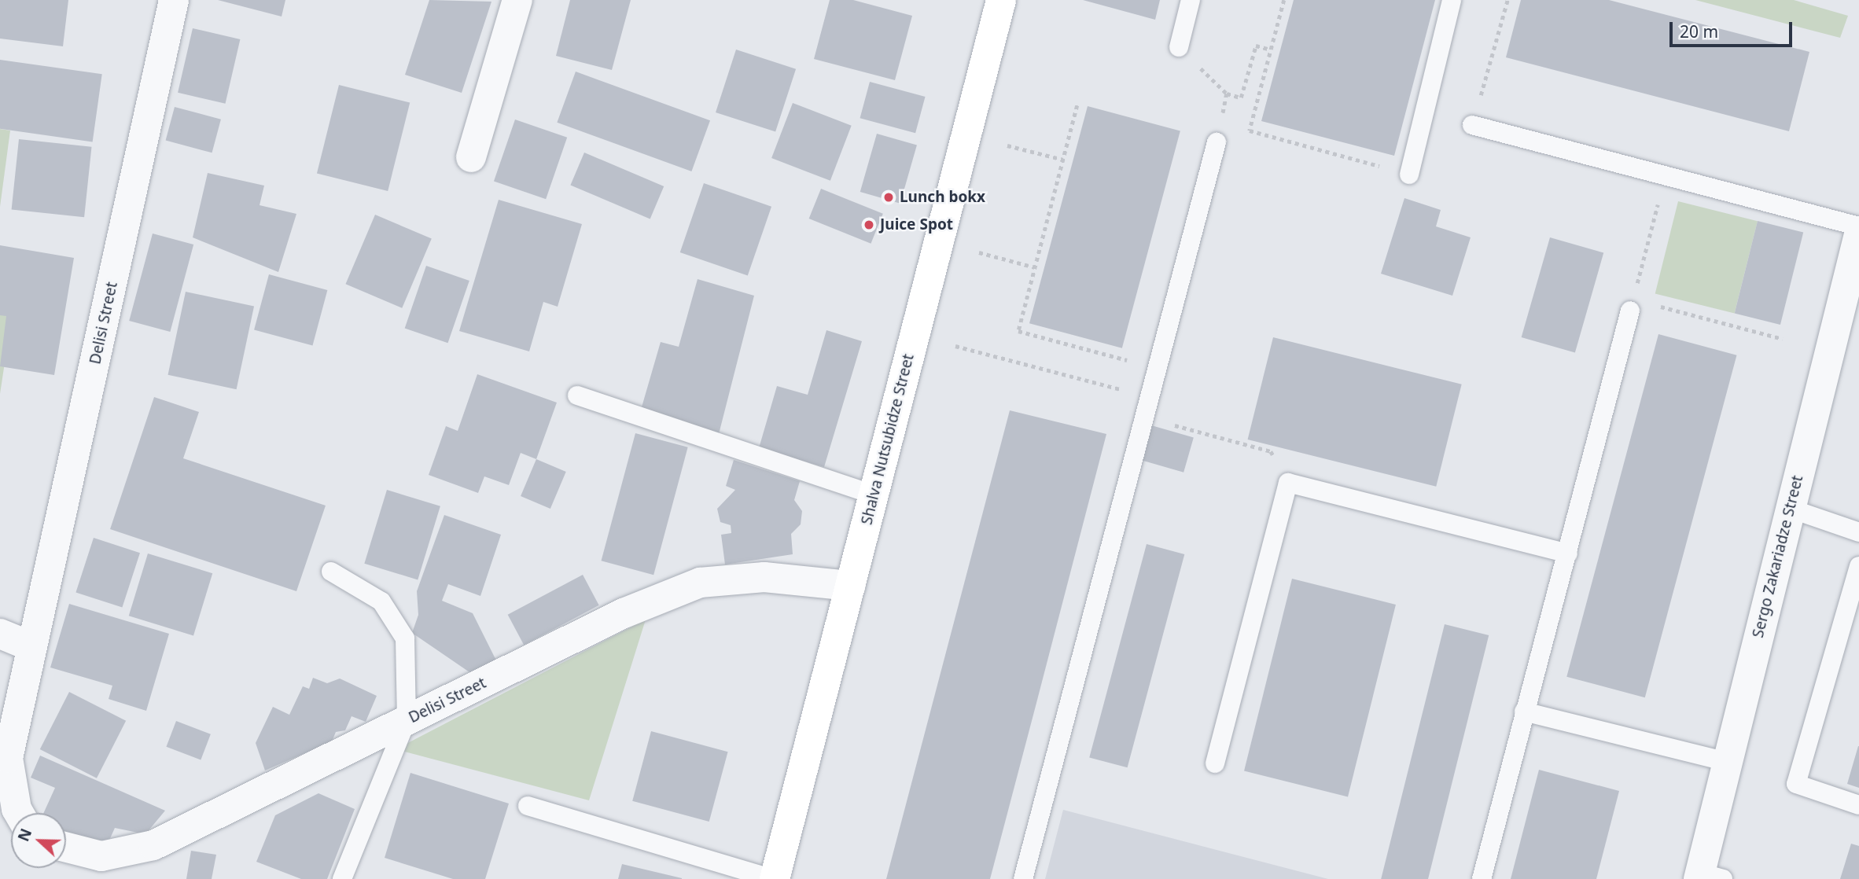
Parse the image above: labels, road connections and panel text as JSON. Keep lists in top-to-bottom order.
{
  "streets": {
    "main road": ["Shalva Nutsubidze Street"],
    "street": ["Delisi Street", "Sergo Zakariadze Street"]
  },
  "crossings": [
    ["Delisi Street", "Shalva Nutsubidze Street"]
  ],
  "places": ["Lunch bokx", "Juice Spot"],
  "scale_bar": "20 m",
  "north": "left"
}
